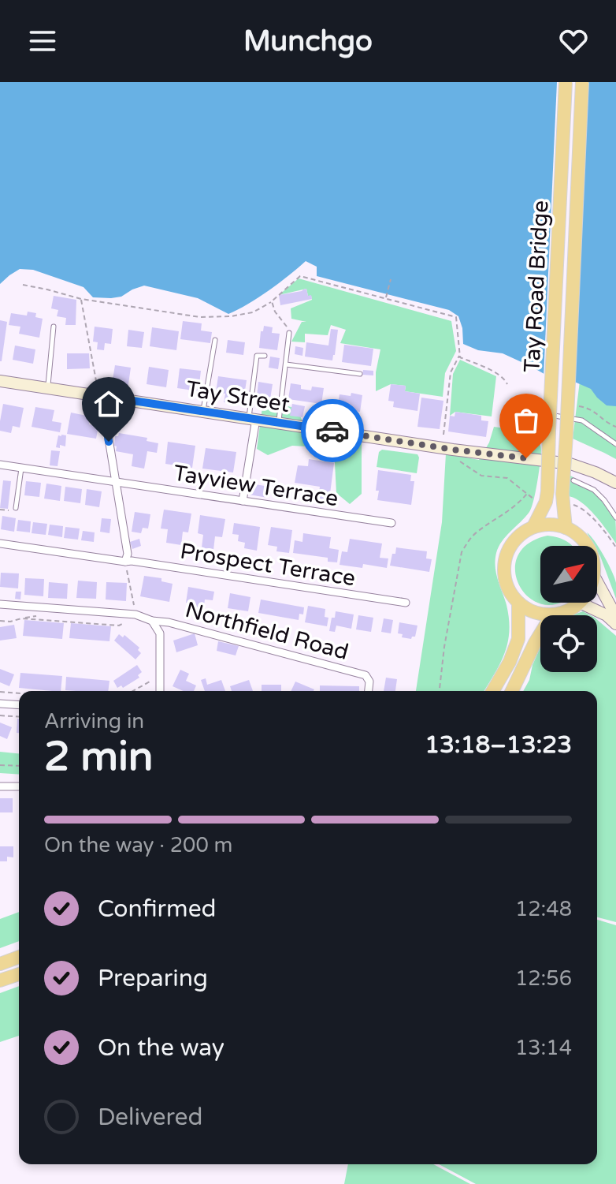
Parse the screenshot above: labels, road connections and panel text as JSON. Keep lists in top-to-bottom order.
{
  "streets": {
    "highway": ["Tay Road Bridge"],
    "main road": ["Tay Street"],
    "street": ["Tayview Terrace", "Prospect Terrace", "Northfield Road"]
  },
  "north": "top right",
  "page": {
    "header": "Munchgo",
    "heading": ["2 min", "Arriving in", "13:18–13:23"],
    "bar": "On the way · 200 m",
    "list": [
      ["Confirmed", "12:48"],
      ["Preparing", "12:56"],
      ["On the way", "13:14"],
      "Delivered"
    ]
  }
}
